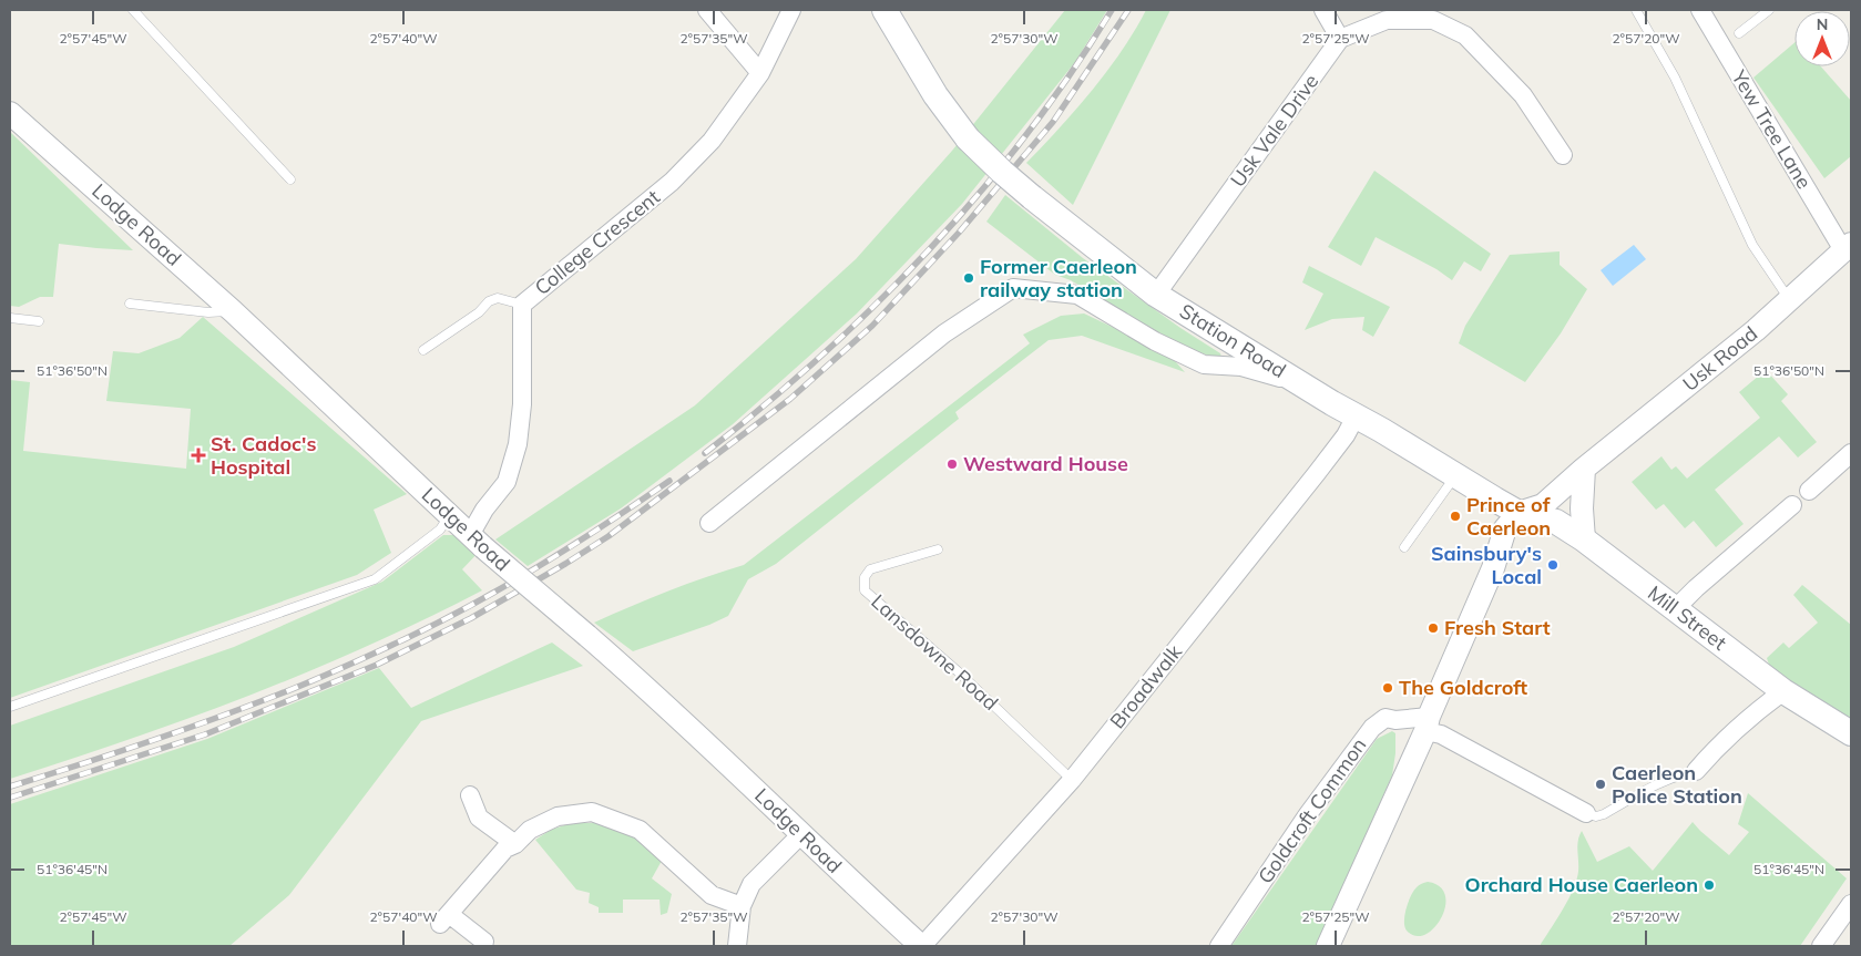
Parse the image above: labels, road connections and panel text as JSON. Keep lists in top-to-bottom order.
{
  "streets": {
    "main road": ["Station Road", "Mill Street"],
    "street": [
      "Yew Tree Lane",
      "Usk Vale Drive",
      "Lodge Road",
      "College Crescent",
      "Usk Road",
      "Broadwalk",
      "Goldcroft Common"
    ],
    "lane": ["Lansdowne Road"]
  },
  "crossings": [
    ["Yew Tree Lane", "Usk Road"],
    ["Usk Vale Drive", "Station Road"],
    ["Lodge Road", "College Crescent"],
    ["Lodge Road", "Broadwalk"],
    ["Station Road", "Usk Road"],
    ["Station Road", "Mill Street"],
    ["Station Road", "Broadwalk"],
    ["Usk Road", "Mill Street"],
    ["Lansdowne Road", "Broadwalk"]
  ],
  "places": {
    "other": [
      "Former Caerleon railway station",
      "Westward House",
      "Prince of Caerleon",
      "Sainsbury's Local",
      "Fresh Start",
      "The Goldcroft",
      "Caerleon Police Station",
      "Orchard House Caerleon"
    ],
    "health": ["St. Cadoc's Hospital"]
  },
  "north": "top",
  "coordinates": [
    "2°57'45\"W",
    "2°57'40\"W",
    "2°57'35\"W",
    "2°57'30\"W",
    "2°57'25\"W",
    "2°57'20\"W",
    "51°36'50\"N",
    "51°36'45\"N"
  ]
}
